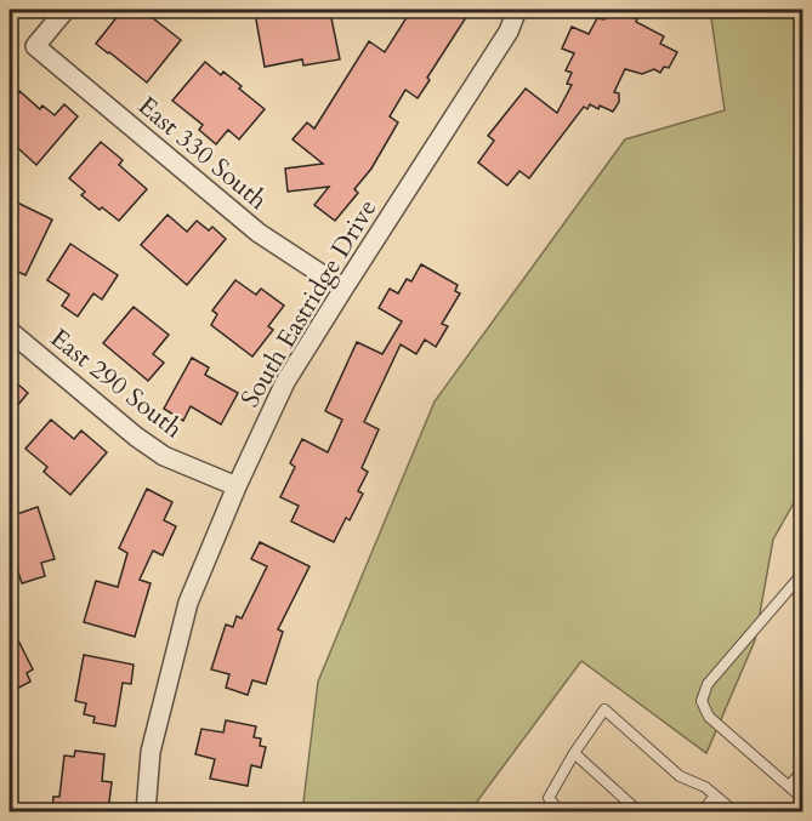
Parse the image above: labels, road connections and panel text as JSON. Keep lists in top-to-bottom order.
{
  "streets": {
    "street": ["East 330 South", "South Eastridge Drive", "East 290 South"]
  },
  "crossings": [
    ["East 330 South", "South Eastridge Drive"],
    ["South Eastridge Drive", "East 290 South"]
  ]
}
